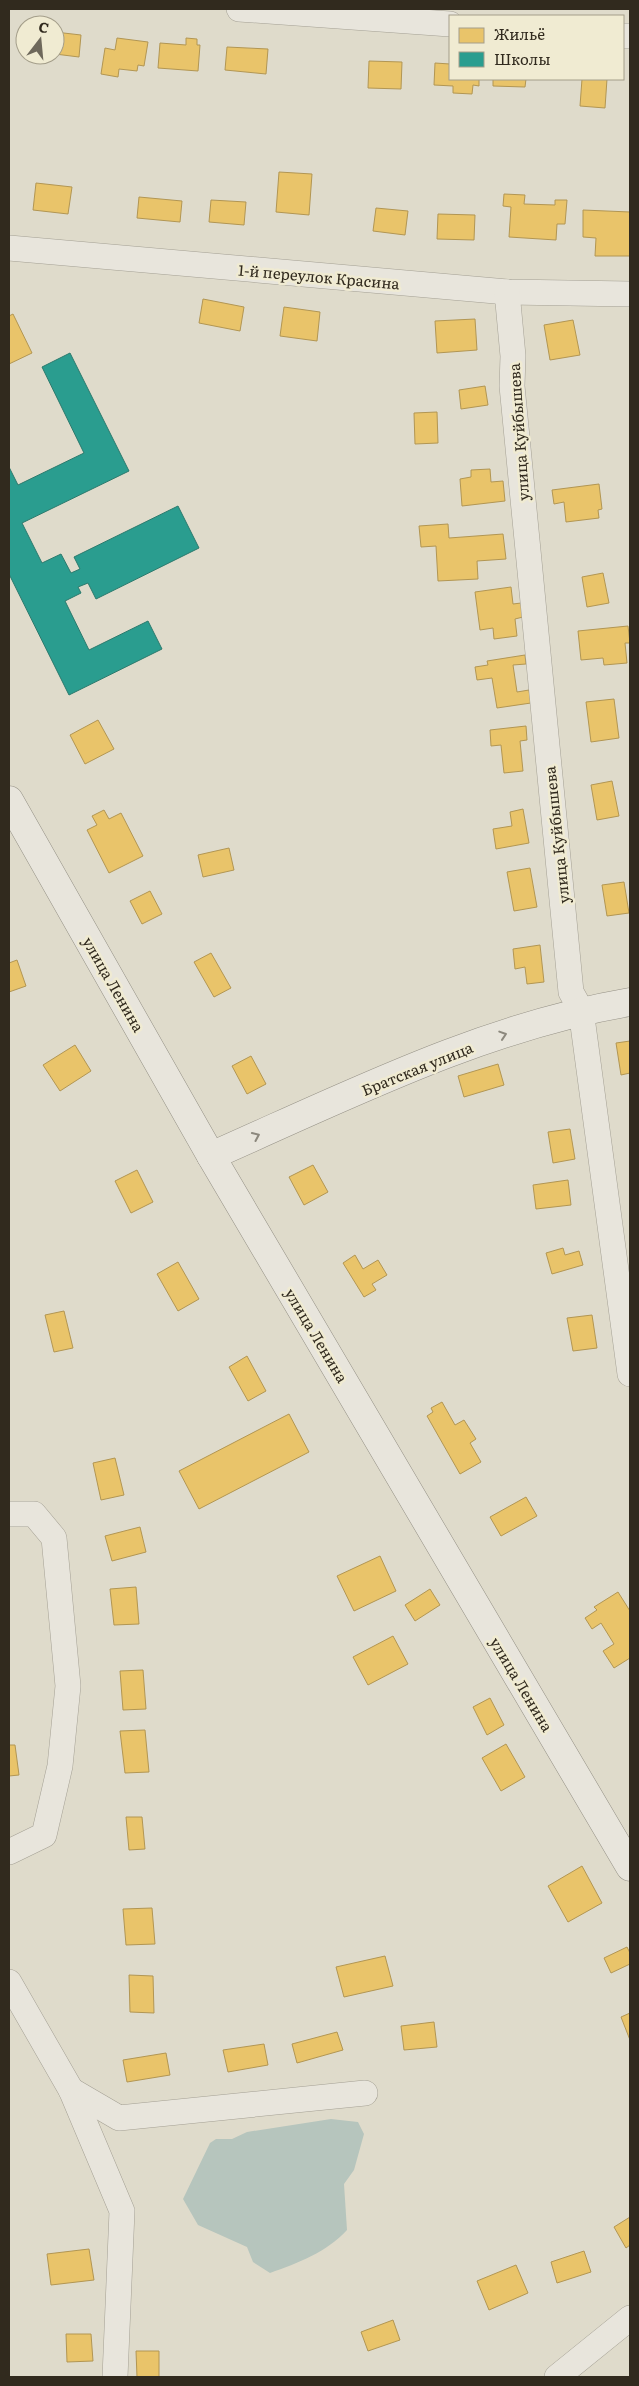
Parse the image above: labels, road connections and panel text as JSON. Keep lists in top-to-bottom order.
{
  "streets": {
    "main road": ["улица Ленина", "Братская улица"],
    "street": ["1-й переулок Красина", "улица Куйбышева"]
  },
  "crossings": [
    ["1-й переулок Красина", "улица Куйбышева"],
    ["улица Куйбышева", "Братская улица"],
    ["улица Ленина", "Братская улица"]
  ],
  "one_way": ["Братская улица"],
  "legend": ["Жильё", "Школы"],
  "north": "top"
}
